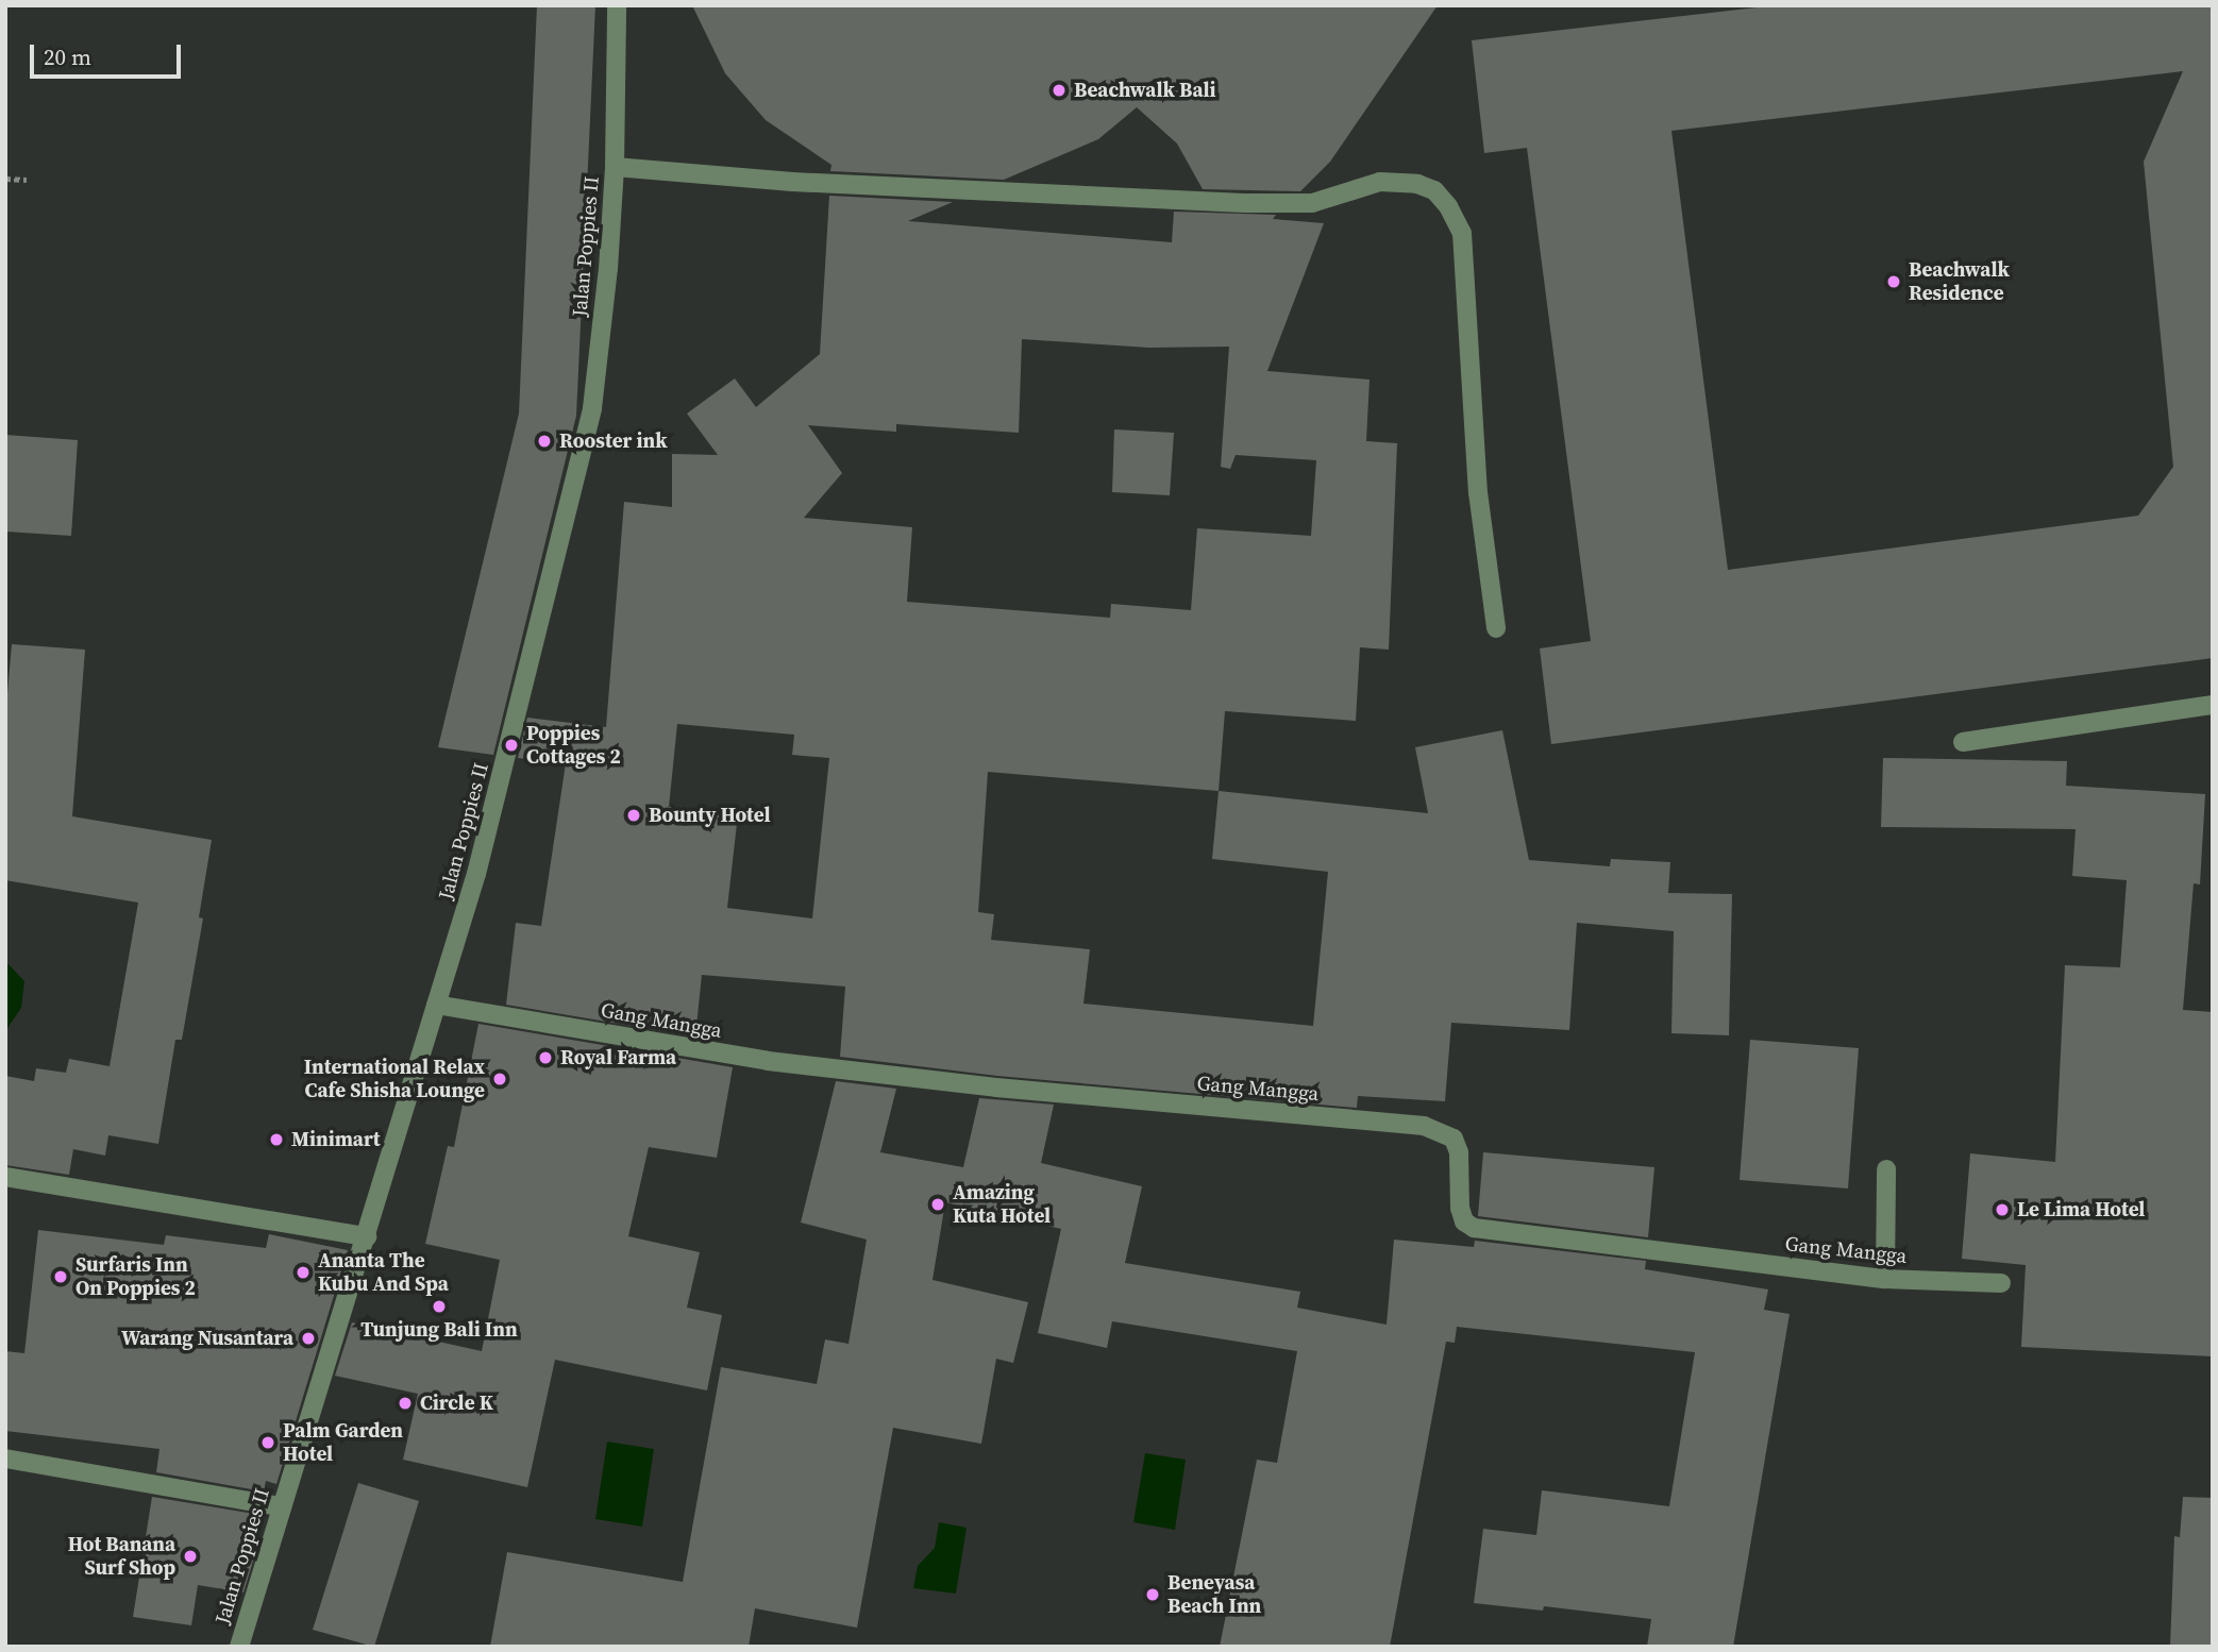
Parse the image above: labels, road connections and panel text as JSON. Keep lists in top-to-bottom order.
{
  "streets": {
    "street": ["Jalan Poppies II", "Gang Mangga"]
  },
  "crossings": [
    ["Jalan Poppies II", "Gang Mangga"]
  ],
  "places": [
    "Beachwalk Bali",
    "Beachwalk Residence",
    "Rooster ink",
    "Poppies Cottages 2",
    "Bounty Hotel",
    "Royal Farma",
    "International Relax Cafe Shisha Lounge",
    "Minimart",
    "Amazing Kuta Hotel",
    "Le Lima Hotel",
    "Ananta The Kubu And Spa",
    "Surfaris Inn On Poppies 2",
    "Tunjung Bali Inn",
    "Warang Nusantara",
    "Circle K",
    "Palm Garden Hotel",
    "Hot Banana Surf Shop",
    "Beneyasa Beach Inn"
  ],
  "scale_bar": "20 m"
}
